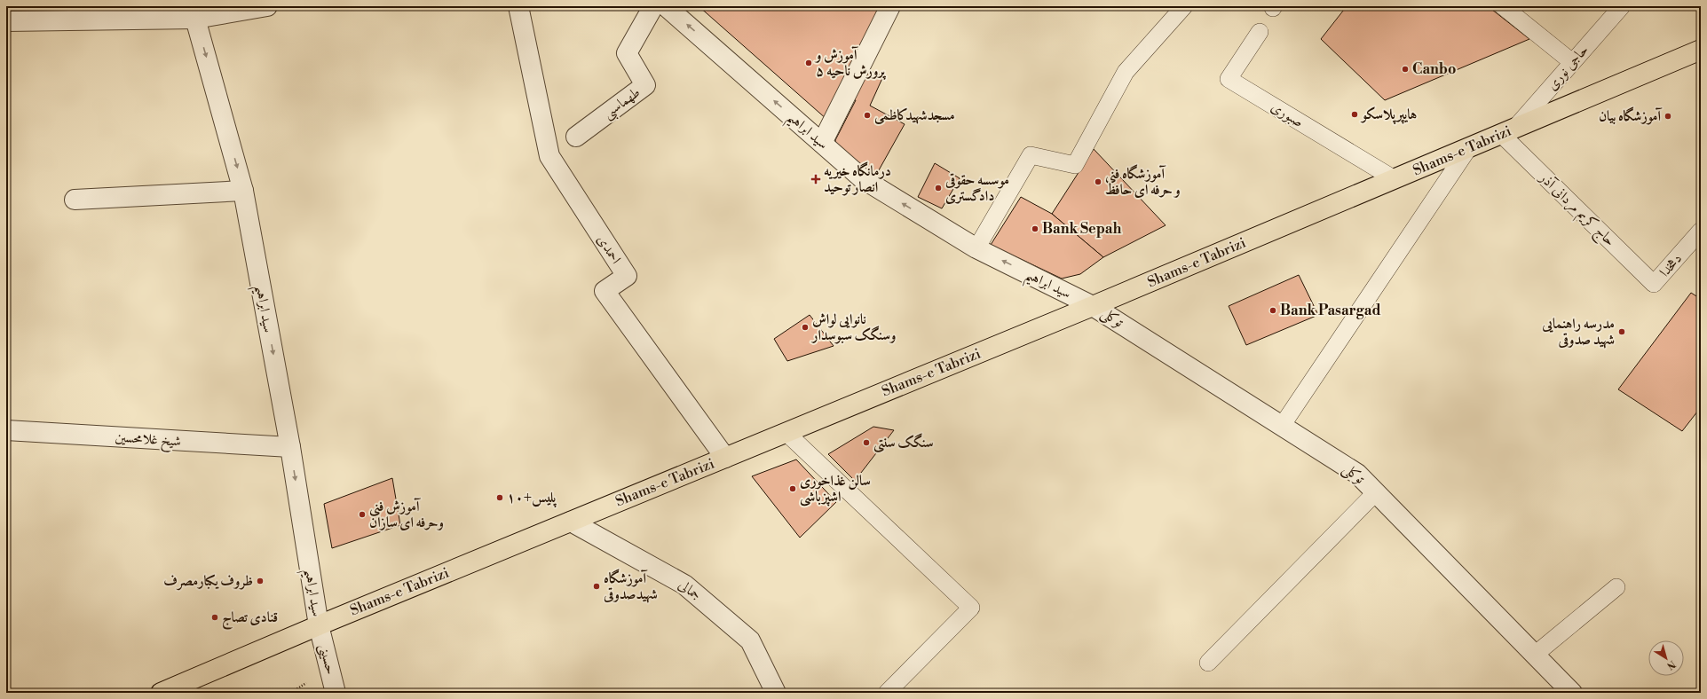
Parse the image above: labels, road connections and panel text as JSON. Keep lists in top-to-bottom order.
{
  "streets": {
    "main road": ["Shams-e Tabrizi"],
    "street": [
      "طهماسبی",
      "سید ابراهیم",
      "احمدی",
      "توکلی",
      "شیخ غلامحسین",
      "جمالی",
      "حسینی"
    ],
    "lane": [
      "حاجی نوری",
      "صبوری",
      "حاج کریم مردانی آذر",
      "دهخدا"
    ]
  },
  "crossings": [
    ["حاجی نوری", "Shams-e Tabrizi"],
    ["حاجی نوری", "حاج کریم مردانی آذر"],
    ["صبوری", "Shams-e Tabrizi"],
    ["سید ابراهیم", "Shams-e Tabrizi"],
    ["سید ابراهیم", "توکلی"],
    ["سید ابراهیم", "شیخ غلامحسین"],
    ["سید ابراهیم", "حسینی"],
    ["Shams-e Tabrizi", "حاج کریم مردانی آذر"],
    ["Shams-e Tabrizi", "احمدی"],
    ["Shams-e Tabrizi", "توکلی"],
    ["Shams-e Tabrizi", "جمالی"],
    ["Shams-e Tabrizi", "حسینی"],
    ["حاج کریم مردانی آذر", "دهخدا"]
  ],
  "places": {
    "other": [
      "آموزش و پرورش ناحیه ۵",
      "Canbo",
      "هایپرپلاسکو",
      "مسجدشهیدکاظمی",
      "آموزشگاه بیان",
      "آموزشگاه فنی و حرفه ای حافظ",
      "موسسه حقوقی دادگستری",
      "Bank Sepah",
      "Bank Pasargad",
      "نانوایی لواش وسنگک سبوسدار",
      "مدرسه راهنمایی شهید صدوقی",
      "سنگک سنتی",
      "سالن غذاخوری اشپزباشی",
      "پلیس+۱۰",
      "آموزش فنی وحرفه ای سازان",
      "ظروف یکبارمصرف",
      "آموزشگاه شهیدصدوقی",
      "قنادی تصاج"
    ],
    "health": ["درمانگاه خیریه انصار توحید"]
  },
  "north": "bottom right"
}
